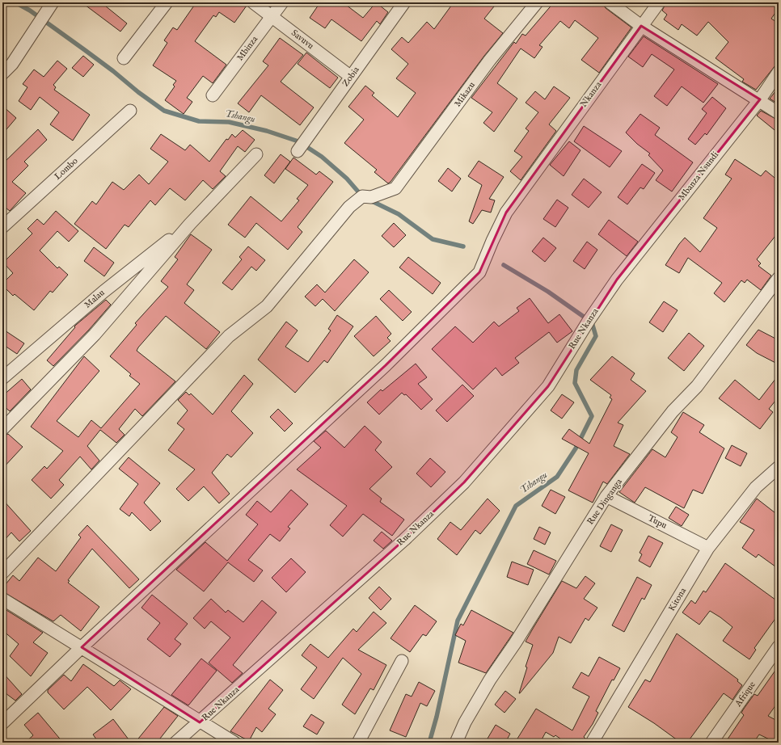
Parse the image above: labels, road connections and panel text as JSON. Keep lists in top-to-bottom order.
{
  "streets": {
    "street": [
      "Savuvu",
      "Mbinza",
      "Zobia",
      "Mikazu",
      "Nkanza",
      "Lombo",
      "Mbanza Nsundi",
      "Malau",
      "Rue Nkanza",
      "Rue Dinganga",
      "Tupu",
      "Kitona",
      "Afrique"
    ]
  },
  "crossings": [
    ["Savuvu", "Mbinza"],
    ["Savuvu", "Zobia"],
    ["Mbanza Nsundi", "Rue Nkanza"],
    ["Rue Dinganga", "Tupu"],
    ["Tupu", "Kitona"]
  ],
  "water": ["Tshangu"]
}
